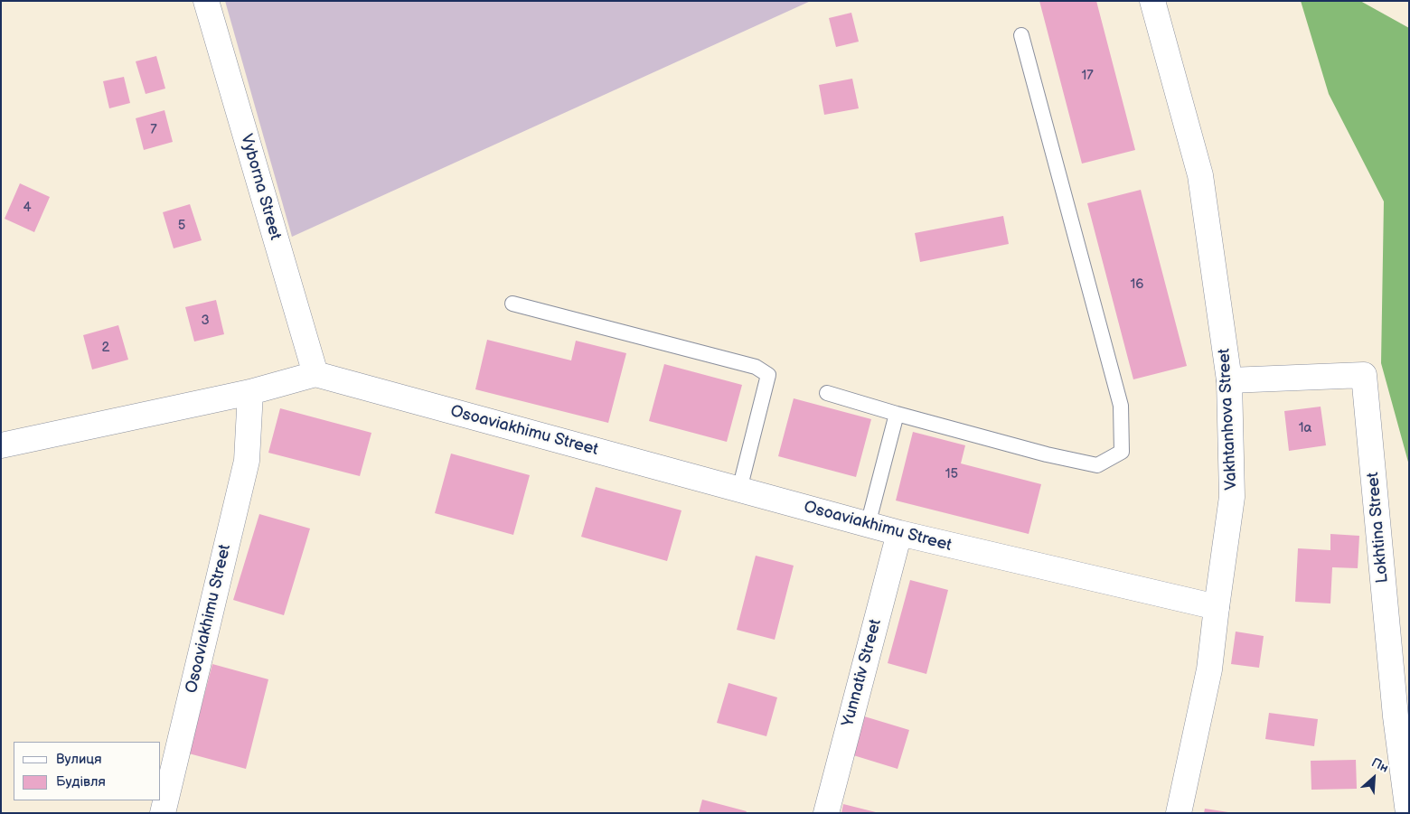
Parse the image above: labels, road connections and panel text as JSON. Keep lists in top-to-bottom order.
{
  "streets": {
    "street": [
      "Vyborna Street",
      "Vakhtanhova Street",
      "Osoaviakhimu Street",
      "Lokhtina Street",
      "Yunnativ Street"
    ]
  },
  "crossings": [
    ["Vyborna Street", "Osoaviakhimu Street"],
    ["Vakhtanhova Street", "Osoaviakhimu Street"],
    ["Vakhtanhova Street", "Lokhtina Street"],
    ["Osoaviakhimu Street", "Yunnativ Street"]
  ],
  "house_numbers": [
    "17",
    "7",
    "4",
    "5",
    "16",
    "3",
    "2",
    "1а",
    "15"
  ],
  "legend": ["Вулиця", "Будівля"],
  "north": "top right"
}
